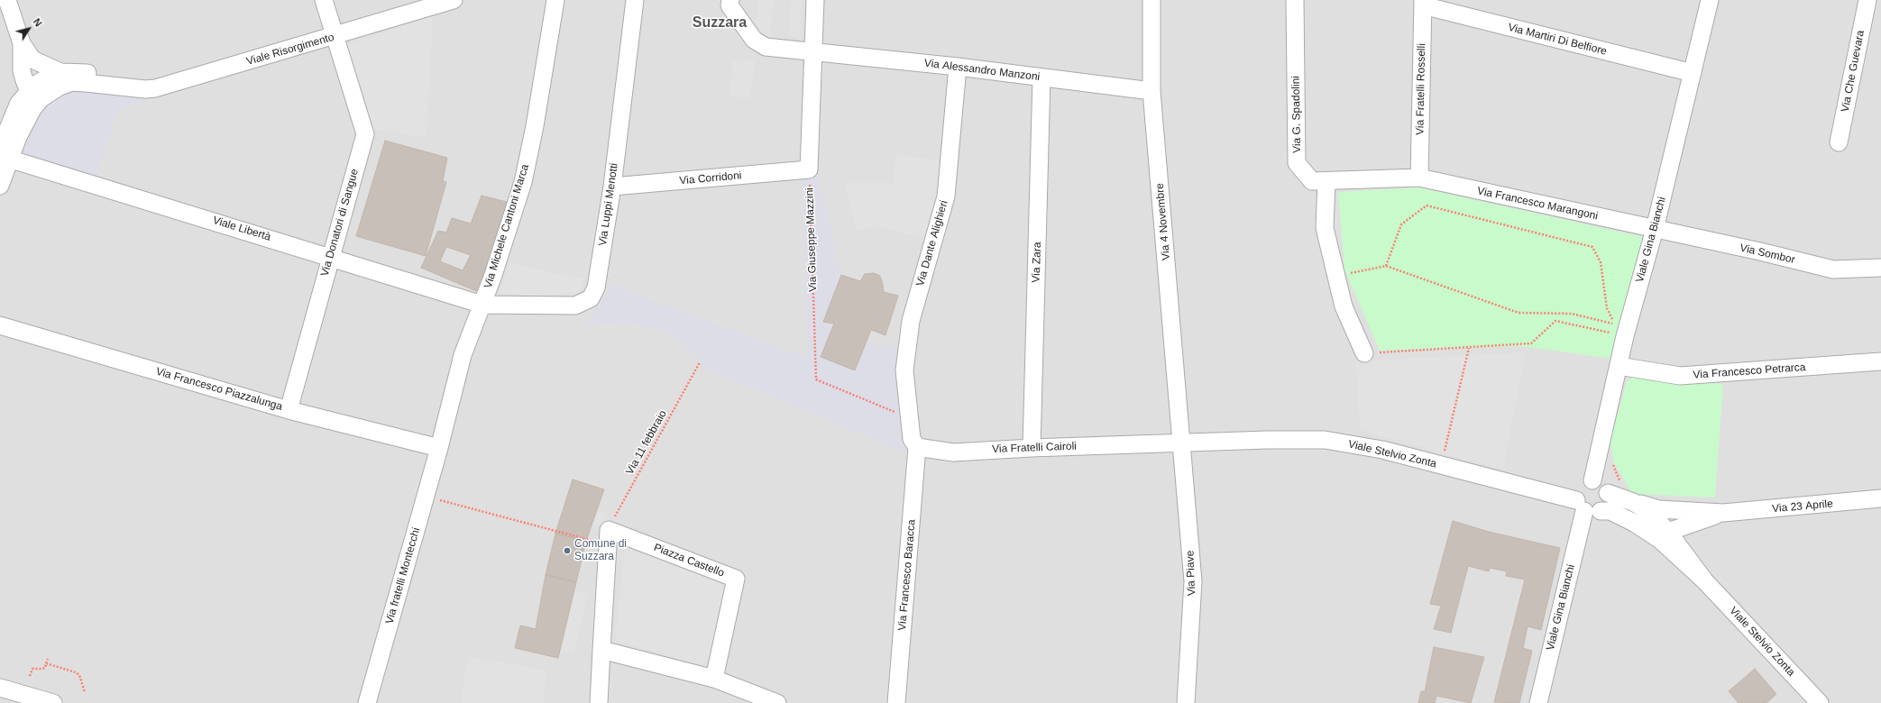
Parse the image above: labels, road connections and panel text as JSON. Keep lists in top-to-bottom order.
{
  "streets": {
    "street": [
      "Via Martiri Di Belfiore",
      "Viale Risorgimento",
      "Via Alessandro Manzoni",
      "Via Che Guevara",
      "Via Fratelli Rosselli",
      "Via G. Spadolini",
      "Via Corridoni",
      "Via Francesco Marangoni",
      "Via Luppi Menotti",
      "Via 4 Novembre",
      "Via Donatori di Sangue",
      "Via Michele Cantoni Marca",
      "Viale Libertà",
      "Viale Gina Bianchi",
      "Via Dante Alighieri",
      "Via Sombor",
      "Via Zara",
      "Via Francesco Petrarca",
      "Via Francesco Piazzalunga",
      "Via Fratelli Cairoli",
      "Viale Stelvio Zonta",
      "Via 23 Aprile",
      "Piazza Castello",
      "Via Piave",
      "Via Francesco Baracca",
      "Via fratelli Montecchi"
    ],
    "path": ["Via Giuseppe Mazzini", "Via 11 febbraio"]
  },
  "crossings": [
    ["Via Martiri Di Belfiore", "Via Fratelli Rosselli"],
    ["Via Martiri Di Belfiore", "Viale Gina Bianchi"],
    ["Viale Risorgimento", "Via Donatori di Sangue"],
    ["Via Alessandro Manzoni", "Via 4 Novembre"],
    ["Via Alessandro Manzoni", "Via Dante Alighieri"],
    ["Via Alessandro Manzoni", "Via Zara"],
    ["Via Fratelli Rosselli", "Via G. Spadolini"],
    ["Via Fratelli Rosselli", "Via Francesco Marangoni"],
    ["Via G. Spadolini", "Via Francesco Marangoni"],
    ["Via Corridoni", "Via Luppi Menotti"],
    ["Via Corridoni", "Via Giuseppe Mazzini"],
    ["Via Francesco Marangoni", "Viale Gina Bianchi"],
    ["Via Francesco Marangoni", "Via Sombor"],
    ["Via Luppi Menotti", "Via Michele Cantoni Marca"],
    ["Via Luppi Menotti", "Viale Libertà"],
    ["Via 4 Novembre", "Via Fratelli Cairoli"],
    ["Via 4 Novembre", "Viale Stelvio Zonta"],
    ["Via 4 Novembre", "Via Piave"],
    ["Via Donatori di Sangue", "Viale Libertà"],
    ["Via Donatori di Sangue", "Via Francesco Piazzalunga"],
    ["Via Michele Cantoni Marca", "Viale Libertà"],
    ["Via Michele Cantoni Marca", "Via Francesco Piazzalunga"],
    ["Via Michele Cantoni Marca", "Via fratelli Montecchi"],
    ["Via Giuseppe Mazzini", "Via Dante Alighieri"],
    ["Viale Gina Bianchi", "Via Sombor"],
    ["Viale Gina Bianchi", "Via Francesco Petrarca"],
    ["Viale Gina Bianchi", "Viale Stelvio Zonta"],
    ["Via Zara", "Via Fratelli Cairoli"],
    ["Via Francesco Piazzalunga", "Via fratelli Montecchi"],
    ["Via 11 febbraio", "Piazza Castello"],
    ["Via Fratelli Cairoli", "Viale Stelvio Zonta"],
    ["Via Fratelli Cairoli", "Via Piave"],
    ["Via Fratelli Cairoli", "Via Francesco Baracca"],
    ["Viale Stelvio Zonta", "Via Piave"]
  ],
  "districts": ["Suzzara"],
  "places": ["Comune di Suzzara"],
  "north": "top right"
}
